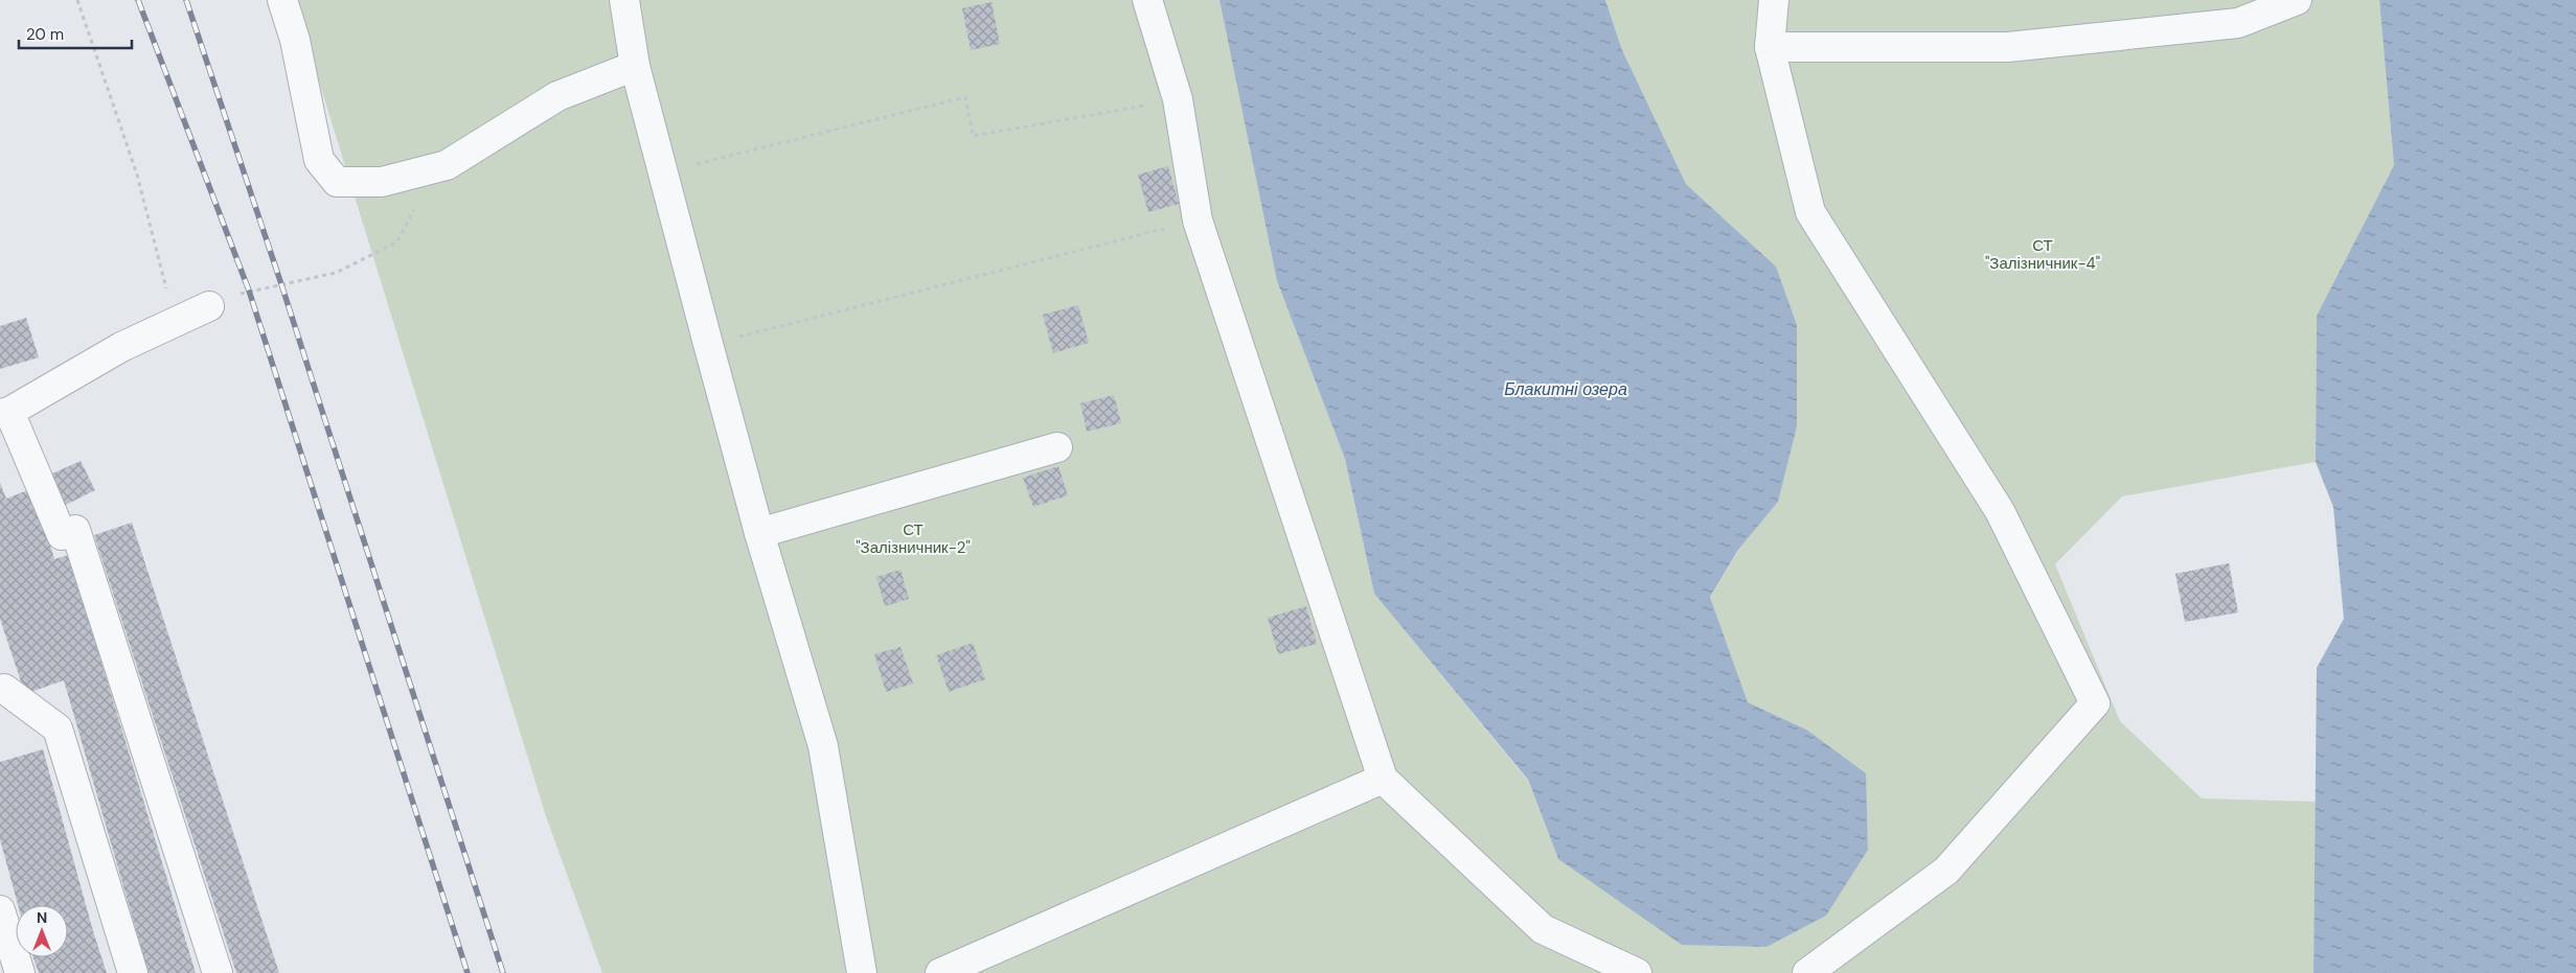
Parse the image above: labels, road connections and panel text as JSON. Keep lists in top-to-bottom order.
{
  "water": ["Блакитні озера"],
  "parks": ["СТ \"Залізничник-4\"", "СТ \"Залізничник-2\""],
  "scale_bar": "20 m",
  "north": "top"
}
